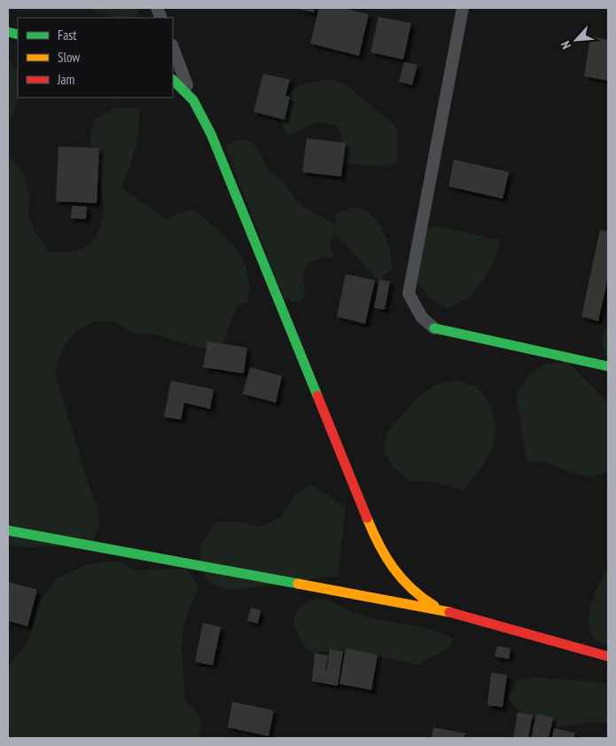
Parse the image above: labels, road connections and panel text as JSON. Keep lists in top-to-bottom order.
{
  "legend": ["Fast", "Slow", "Jam"],
  "north": "bottom left"
}
